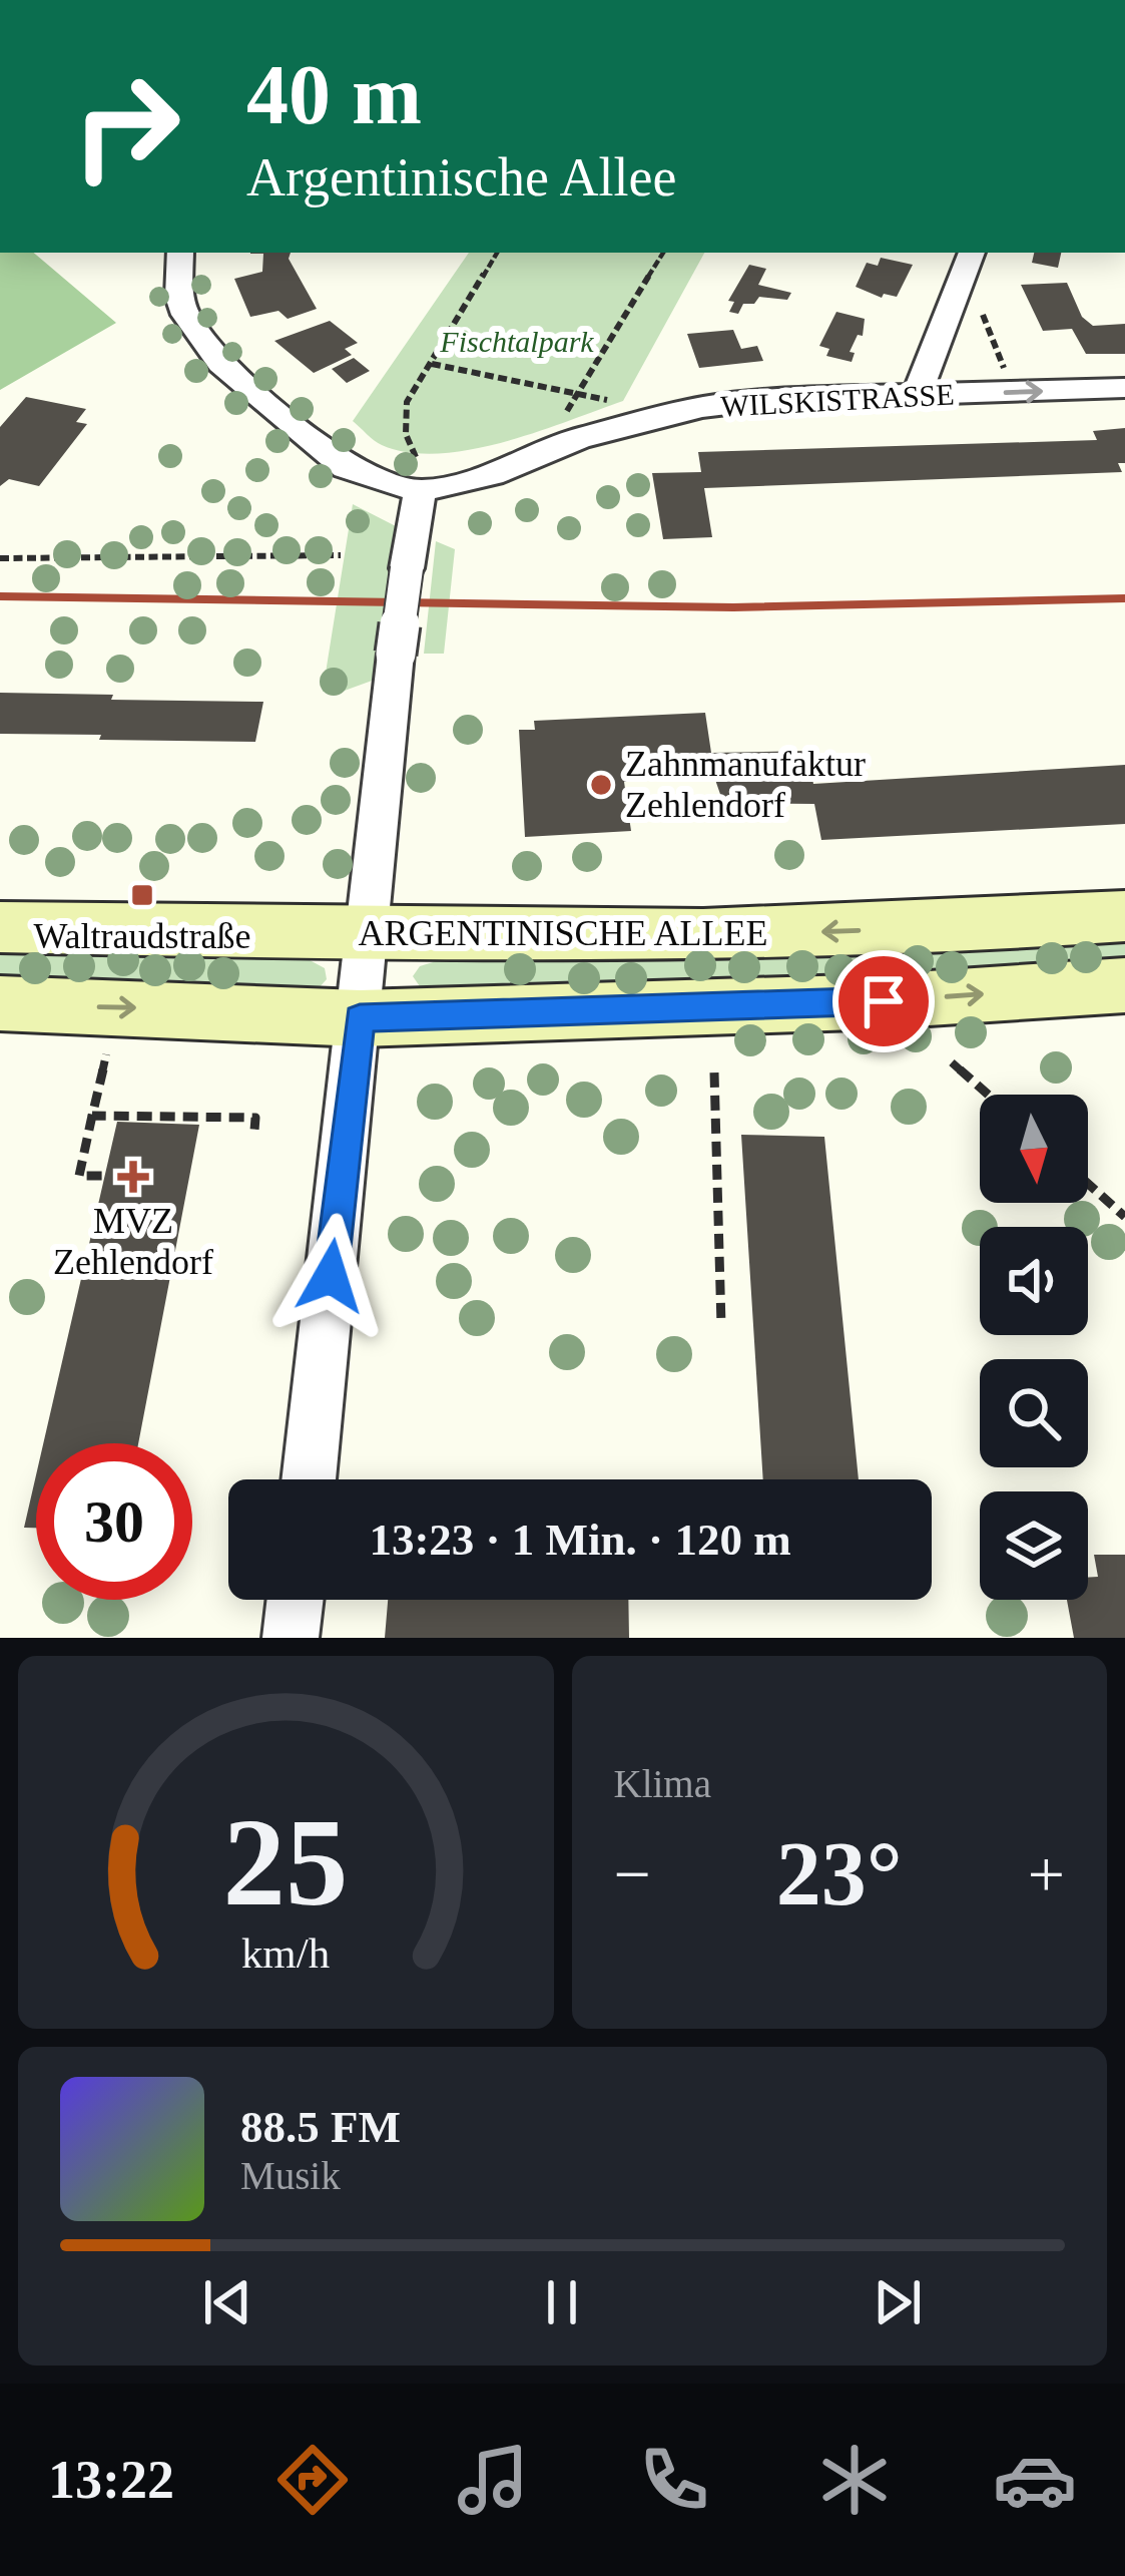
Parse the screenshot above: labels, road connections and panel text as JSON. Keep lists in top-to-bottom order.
{
  "streets": {
    "main road": ["ARGENTINISCHE ALLEE"],
    "street": ["WILSKISTRASSE"]
  },
  "parks": ["Fischtalpark"],
  "places": {
    "other": ["Zahnmanufaktur Zehlendorf"],
    "transit": ["Waltraudstraße"],
    "health": ["MVZ Zehlendorf"]
  },
  "north": "bottom",
  "page": {
    "turn": ["40 m", "Argentinische Allee"],
    "limit": "30",
    "trip": "13:23 · 1 Min. · 120 m",
    "tile": "Klima",
    "heat": ["−", "23°", "+"],
    "song": ["88.5 FM", "Musik"],
    "tabs": "13:22",
    "gauge": ["25", "km/h"]
  }
}
